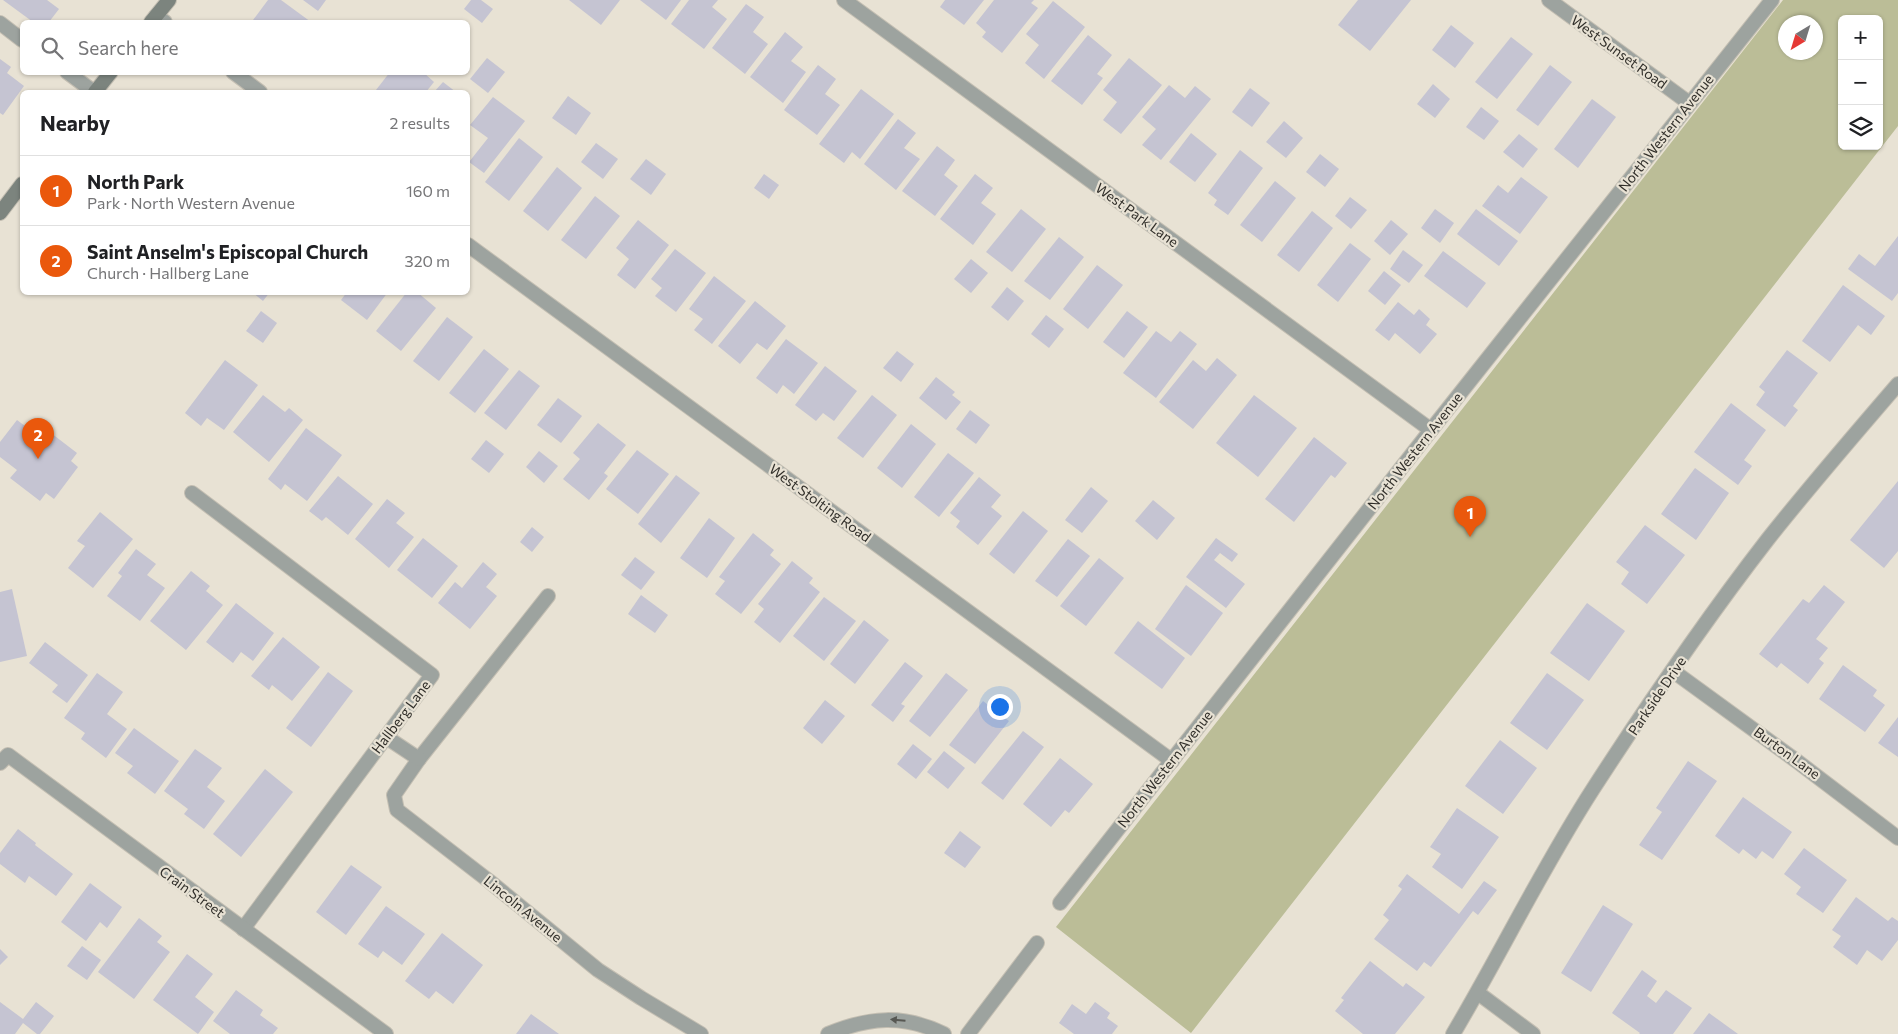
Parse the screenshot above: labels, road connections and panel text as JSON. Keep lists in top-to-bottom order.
{
  "streets": {
    "street": [
      "West Sunset Road",
      "North Western Avenue",
      "West Park Lane",
      "West Stolting Road",
      "Parkside Drive",
      "Hallberg Lane",
      "Burton Lane",
      "Crain Street",
      "Lincoln Avenue"
    ]
  },
  "crossings": [
    ["West Sunset Road", "North Western Avenue"],
    ["North Western Avenue", "West Park Lane"],
    ["North Western Avenue", "West Stolting Road"],
    ["Parkside Drive", "Burton Lane"],
    ["Hallberg Lane", "Crain Street"]
  ],
  "north": "bottom left",
  "page": {
    "map_buttons": ["+", "−"],
    "search": "Search here",
    "heading": ["Nearby", "2 results"],
    "list": [
      {
        "mark": "1",
        "name": "North Park",
        "note": "Park · North Western Avenue",
        "value": "160 m"
      },
      {
        "mark": "2",
        "name": "Saint Anselm's Episcopal Church",
        "note": "Church · Hallberg Lane",
        "value": "320 m"
      }
    ],
    "pins": ["2", "1"]
  }
}
